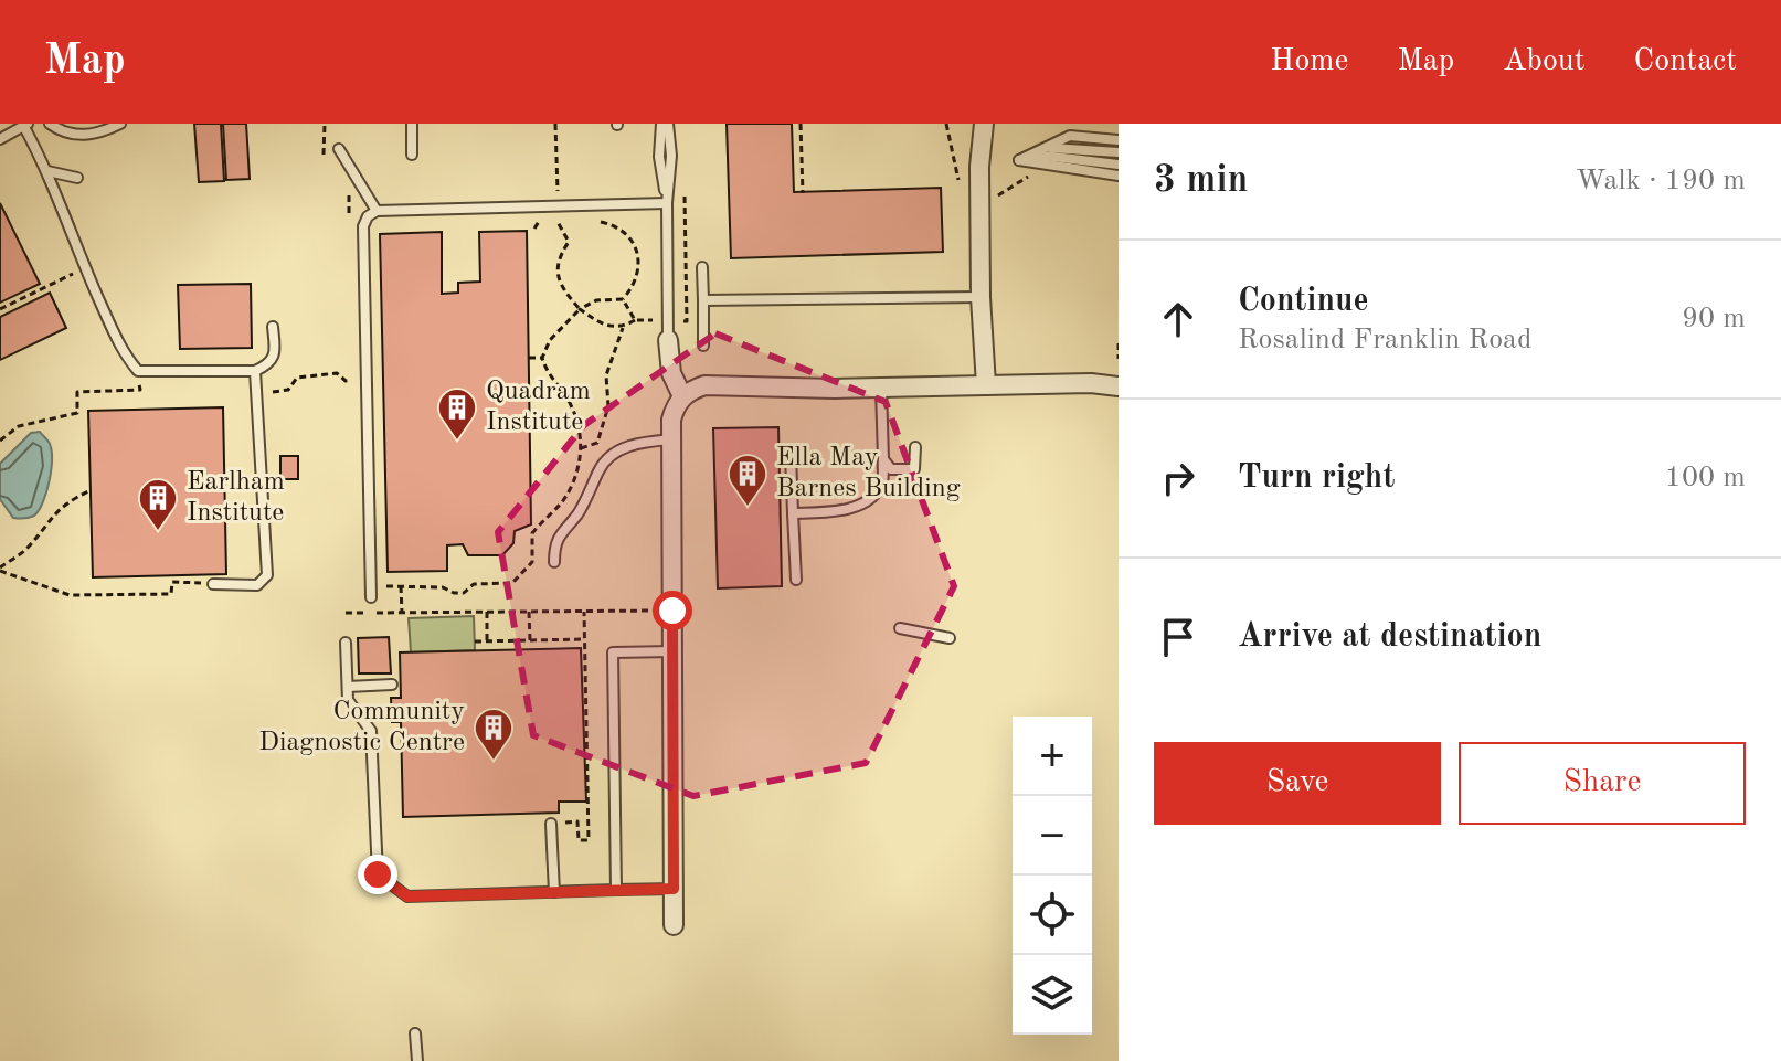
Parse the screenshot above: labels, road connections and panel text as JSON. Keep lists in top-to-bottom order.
{
  "places": {
    "building": [
      "Quadram Institute",
      "Ella May Barnes Building",
      "Earlham Institute",
      "Community Diagnostic Centre"
    ]
  },
  "page": {
    "header": "Map",
    "nav": [
      "Home",
      "Map",
      "About",
      "Contact"
    ],
    "heading": ["3 min", "Walk · 190 m"],
    "list": [
      ["Continue", "Rosalind Franklin Road", "90 m"],
      ["Turn right", "100 m"],
      "Arrive at destination"
    ],
    "buttons": ["Save", "Share"],
    "map_buttons": ["+", "−"]
  }
}
